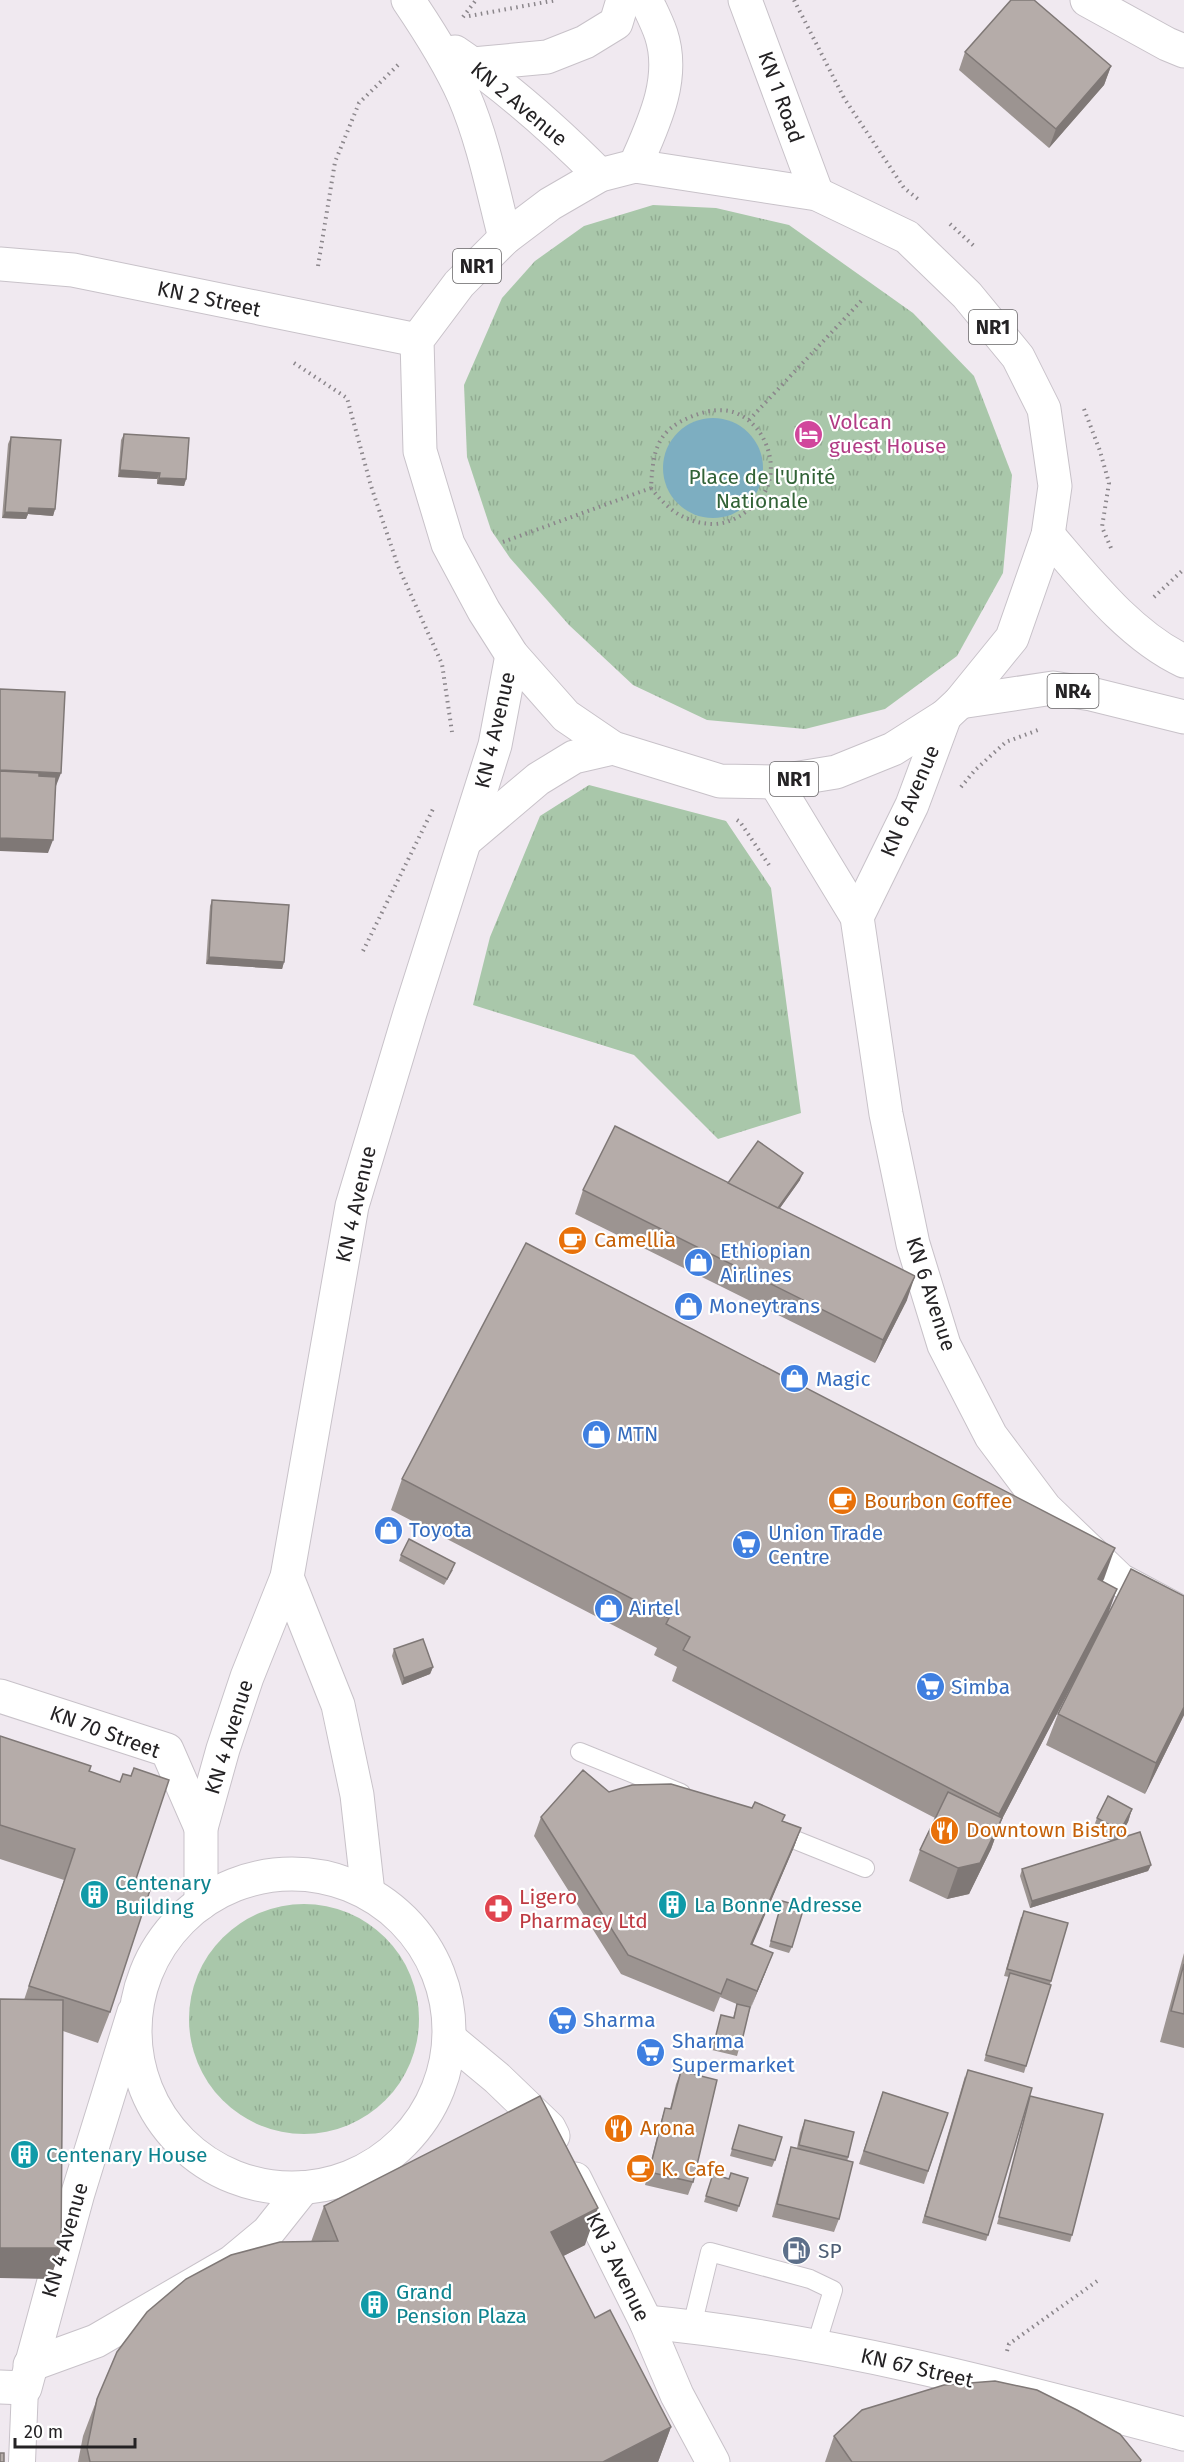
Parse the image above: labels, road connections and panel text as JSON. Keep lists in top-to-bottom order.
{
  "streets": {
    "main road": [
      "KN 1 Road",
      "KN 2 Avenue",
      "NR1",
      "KN 2 Street",
      "NR4",
      "KN 4 Avenue",
      "KN 6 Avenue",
      "KN 70 Street",
      "KN 3 Avenue",
      "KN 67 Street"
    ]
  },
  "crossings": [
    ["KN 1 Road", "NR1"],
    ["KN 2 Avenue", "NR1"],
    ["NR1", "KN 2 Street"],
    ["NR1", "NR4"],
    ["NR1", "KN 4 Avenue"],
    ["NR1", "KN 6 Avenue"],
    ["NR4", "KN 6 Avenue"],
    ["KN 4 Avenue", "KN 70 Street"],
    ["KN 3 Avenue", "KN 67 Street"]
  ],
  "parks": ["Place de l'Unité Nationale"],
  "places": {
    "hotel": ["Volcan guest House"],
    "cafe": ["Camellia", "Bourbon Coffee", "K. Cafe"],
    "shop": [
      "Ethiopian Airlines",
      "Moneytrans",
      "Magic",
      "MTN",
      "Toyota",
      "Airtel"
    ],
    "supermarket": [
      "Union Trade Centre",
      "Simba",
      "Sharma",
      "Sharma Supermarket"
    ],
    "restaurant": ["Downtown Bistro", "Arona"],
    "building": [
      "Centenary Building",
      "La Bonne Adresse",
      "Centenary House",
      "Grand Pension Plaza"
    ],
    "pharmacy": ["Ligero Pharmacy Ltd"],
    "fuel station": ["SP"]
  },
  "scale_bar": "20 m"
}
